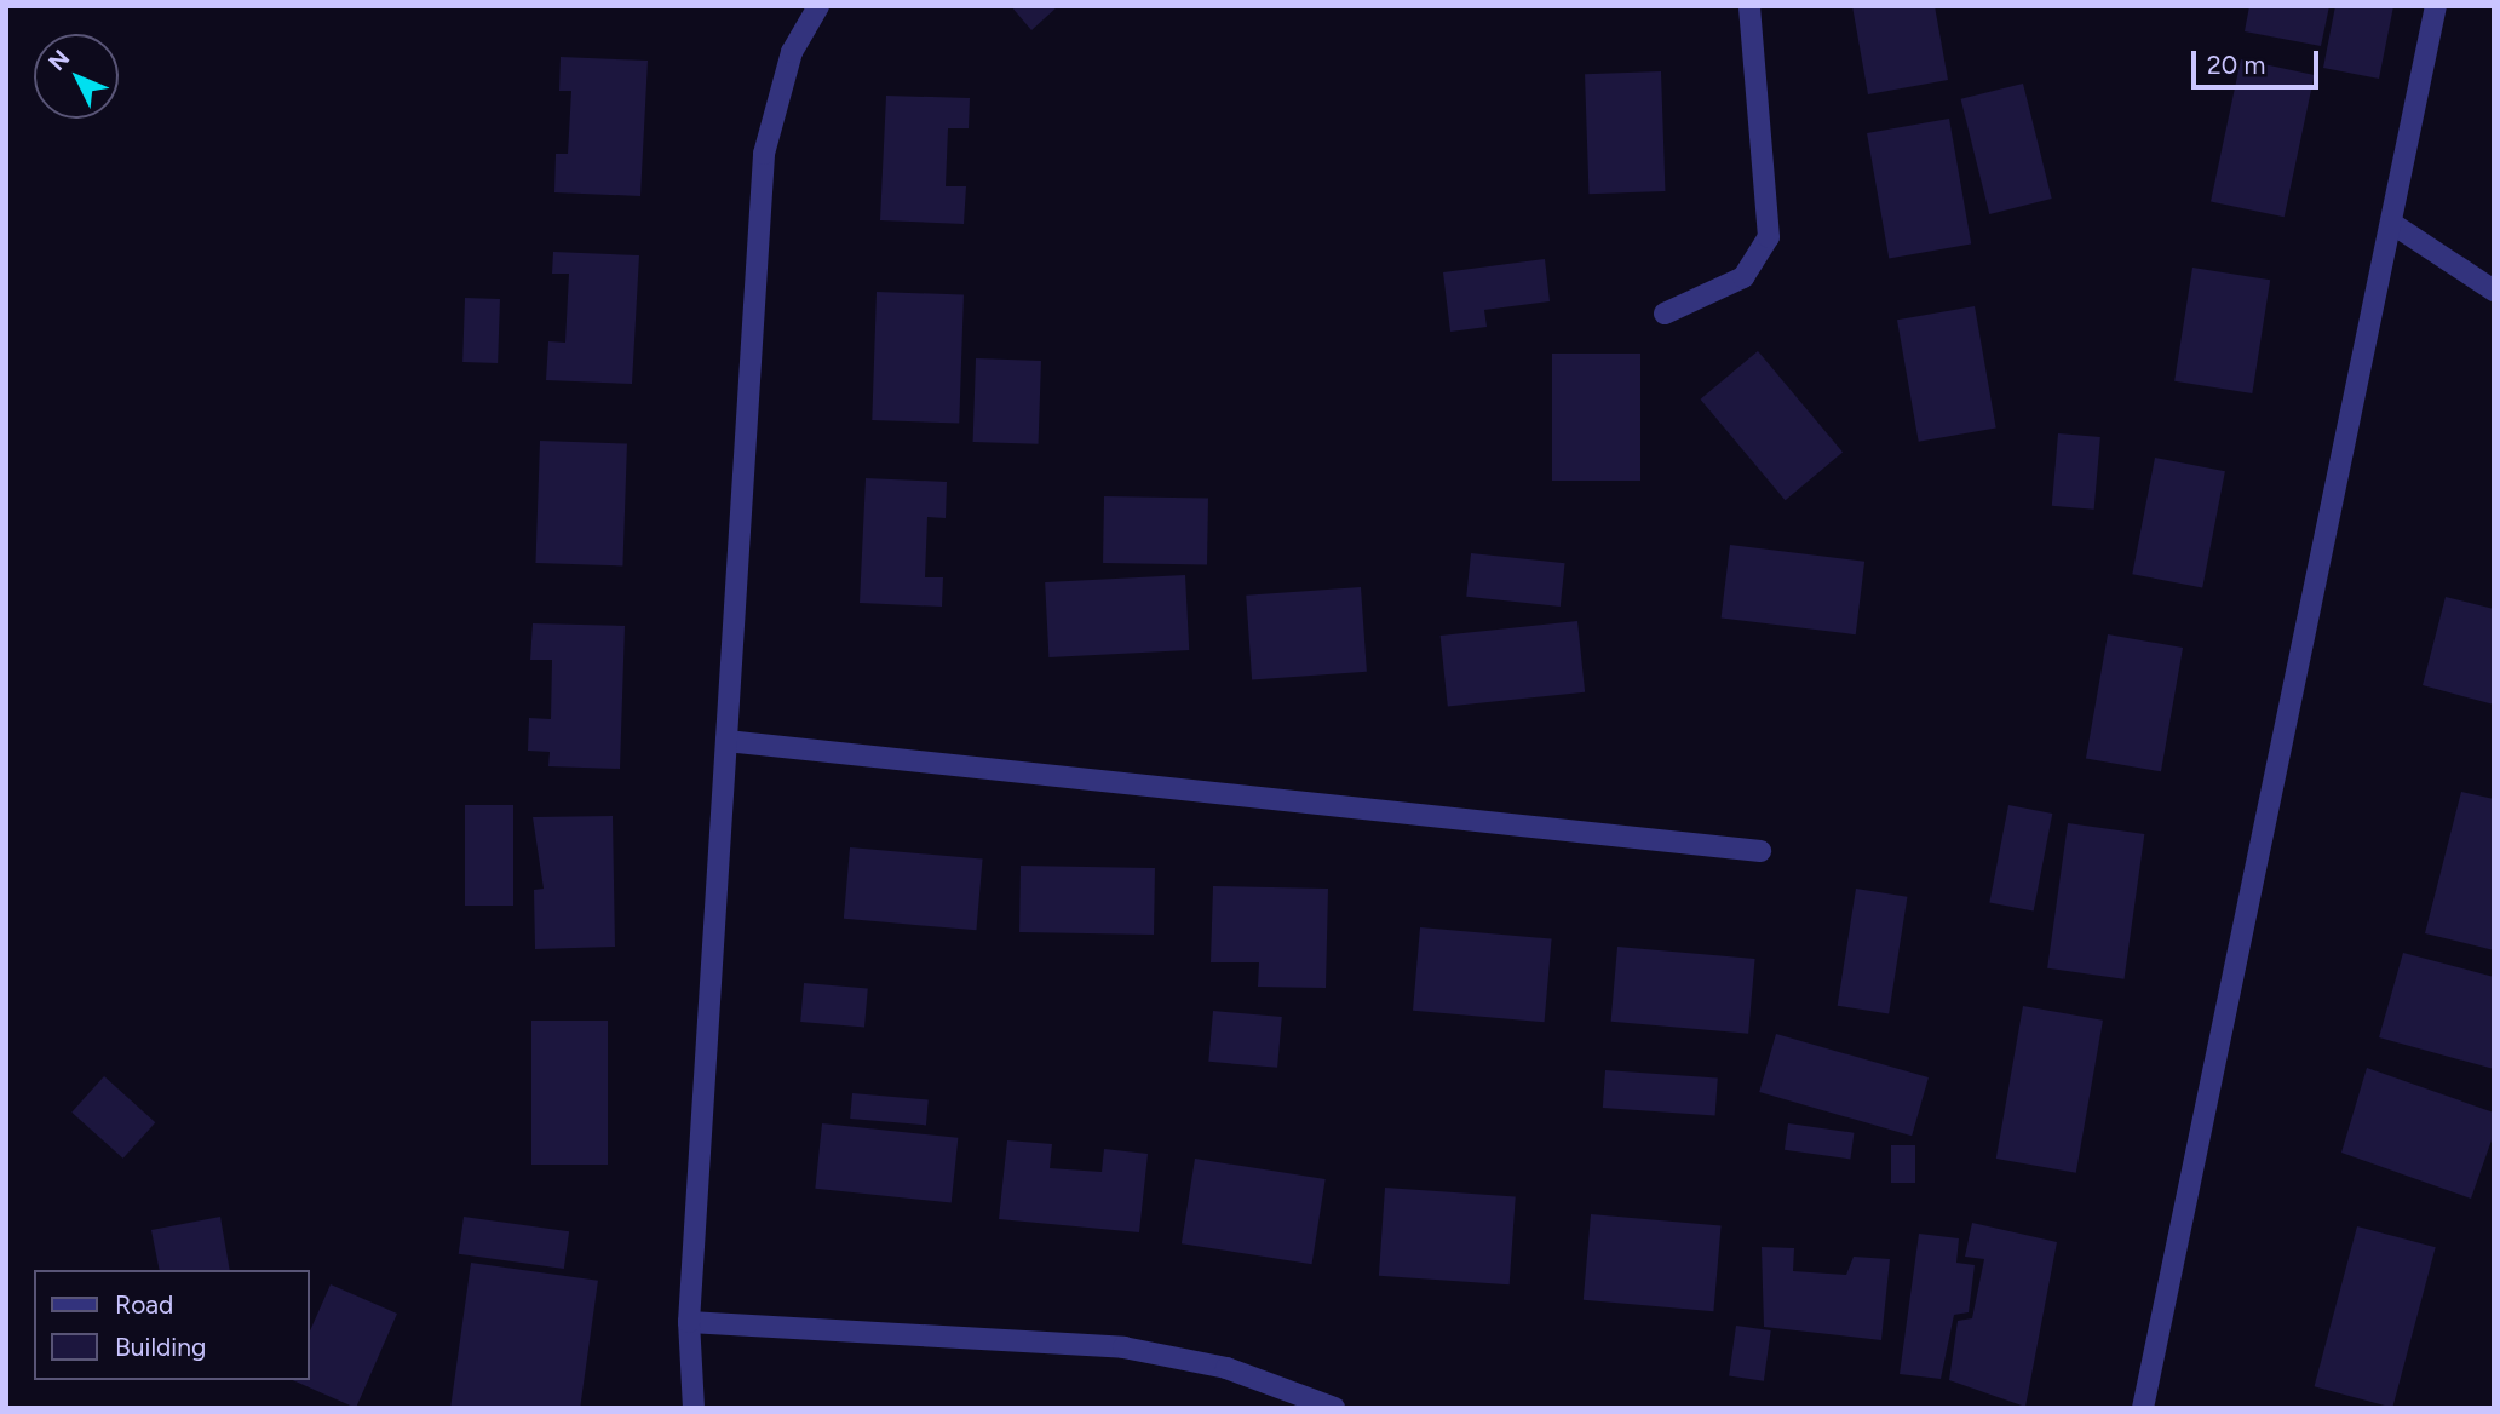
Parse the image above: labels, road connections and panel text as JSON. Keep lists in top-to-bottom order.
{
  "legend": ["Road", "Building"],
  "scale_bar": "20 m",
  "north": "top left"
}
